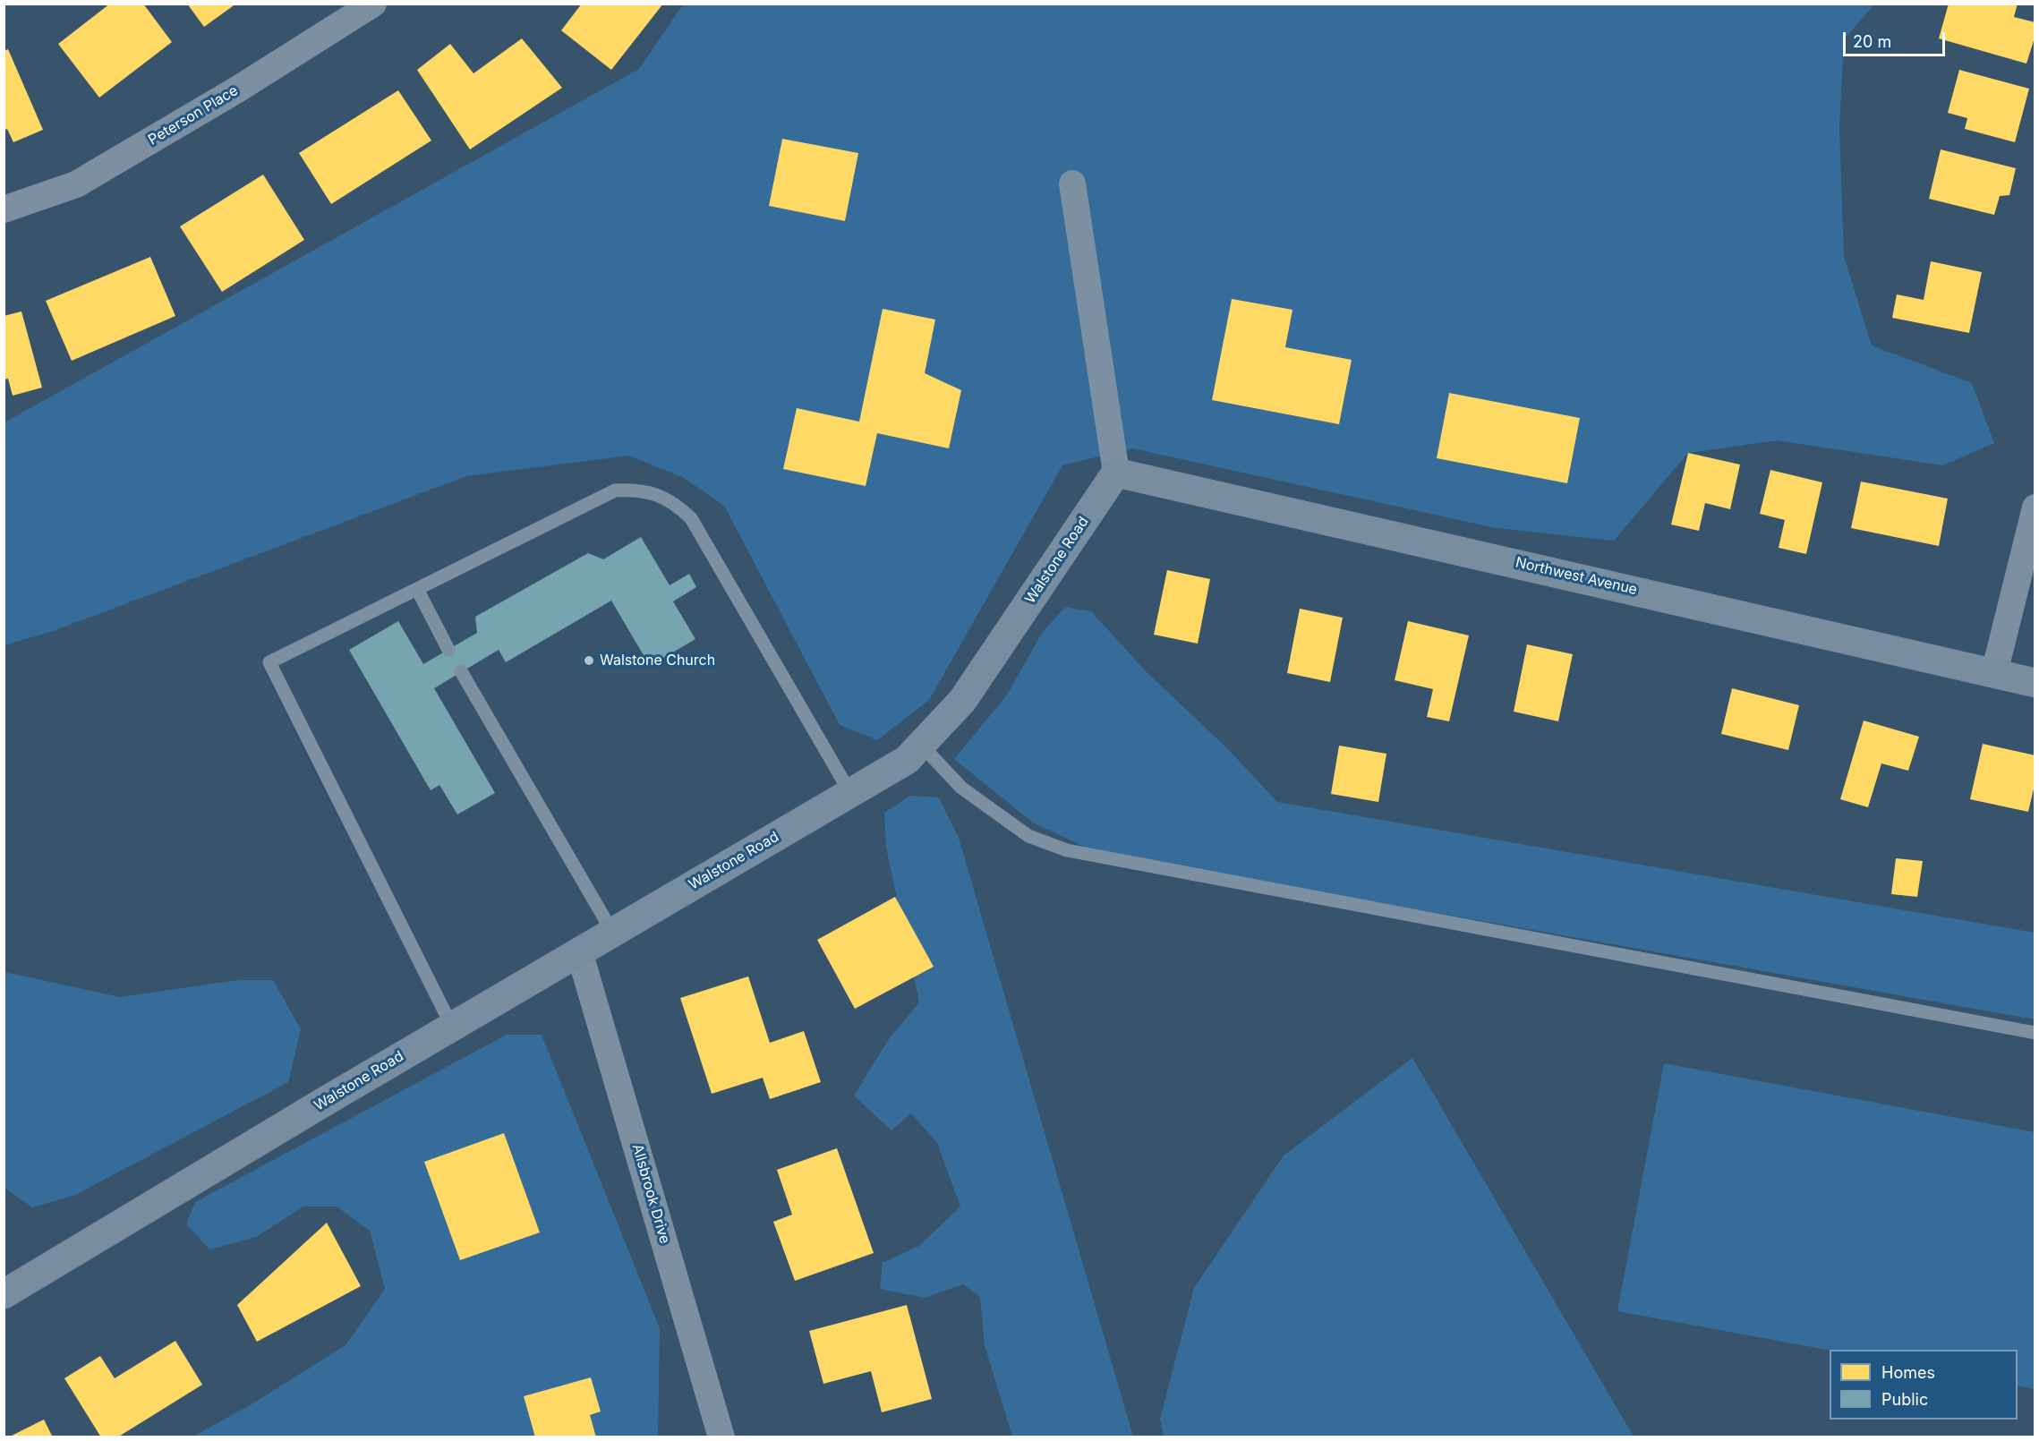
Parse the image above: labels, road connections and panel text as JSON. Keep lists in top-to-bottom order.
{
  "streets": {
    "street": [
      "Peterson Place",
      "Walstone Road",
      "Northwest Avenue",
      "Allsbrook Drive"
    ]
  },
  "crossings": [
    ["Walstone Road", "Northwest Avenue"],
    ["Walstone Road", "Allsbrook Drive"]
  ],
  "places": ["Walstone Church"],
  "legend": ["Homes", "Public"],
  "scale_bar": "20 m"
}
